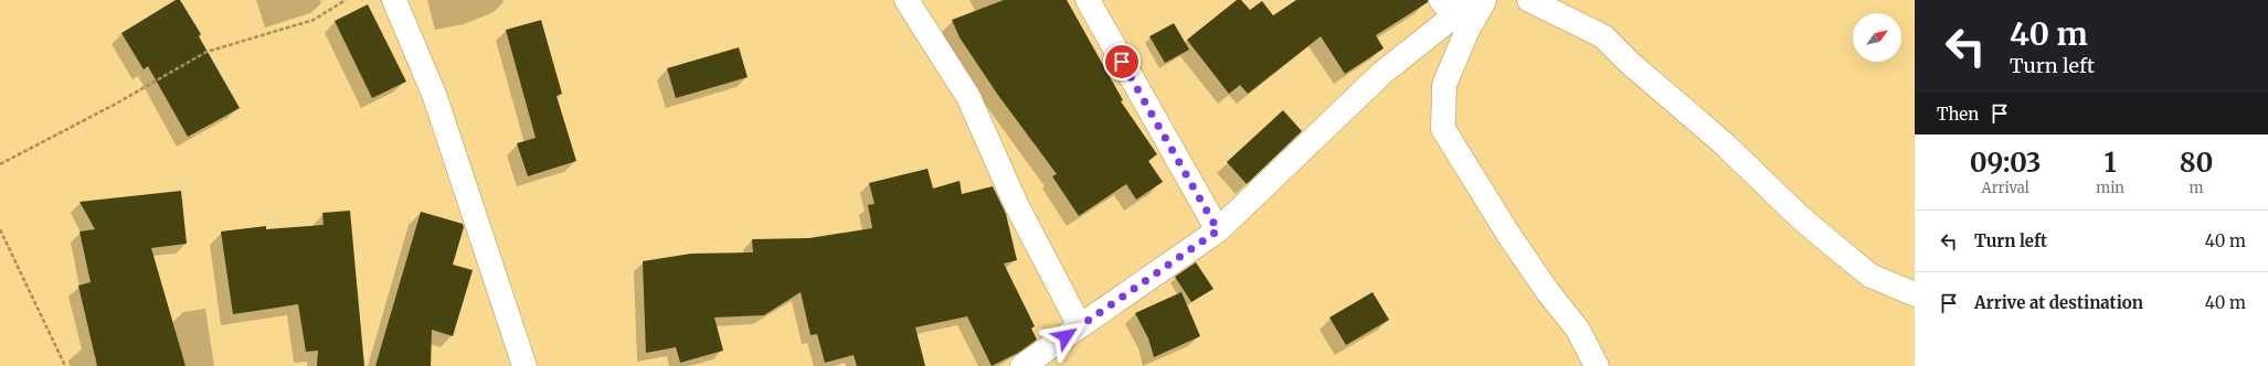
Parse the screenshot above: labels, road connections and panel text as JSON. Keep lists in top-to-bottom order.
{
  "north": "top right",
  "page": {
    "turn": ["40 m", "Turn left"],
    "then": "Then",
    "eta": [
      "09:03",
      "Arrival",
      "1",
      "min",
      "80",
      "m"
    ],
    "list": [
      {
        "name": "Turn left",
        "value": "40 m"
      },
      {
        "name": "Arrive at destination",
        "value": "40 m"
      }
    ]
  }
}
